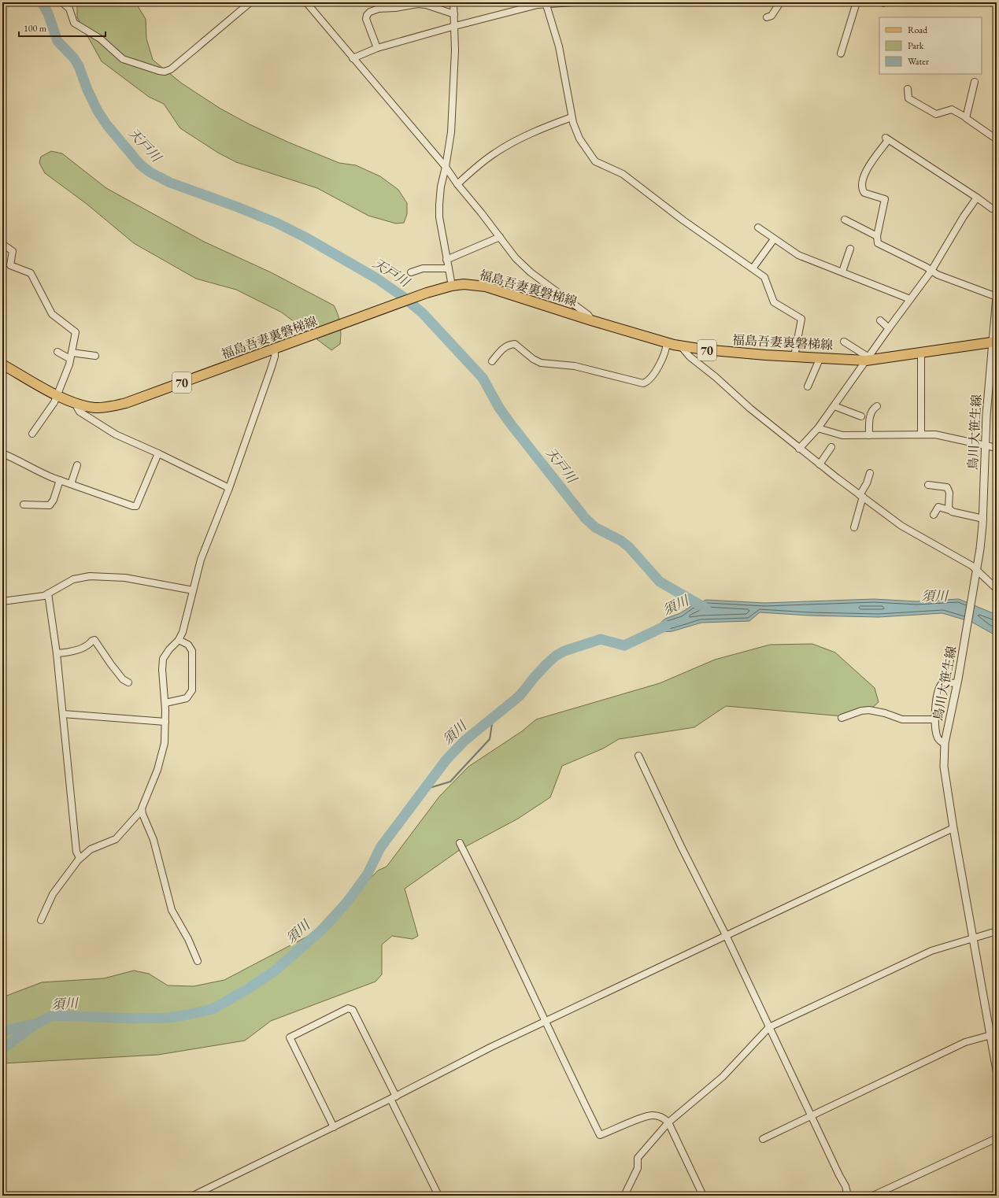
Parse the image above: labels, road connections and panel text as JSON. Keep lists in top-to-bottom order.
{
  "streets": {
    "main road": ["福島吾妻裏磐梯線", "70"],
    "street": ["鳥川大笹生線"]
  },
  "crossings": [
    ["福島吾妻裏磐梯線", "鳥川大笹生線"]
  ],
  "water": ["天戸川", "須川"],
  "legend": ["Road", "Park", "Water"],
  "scale_bar": "100 m"
}
